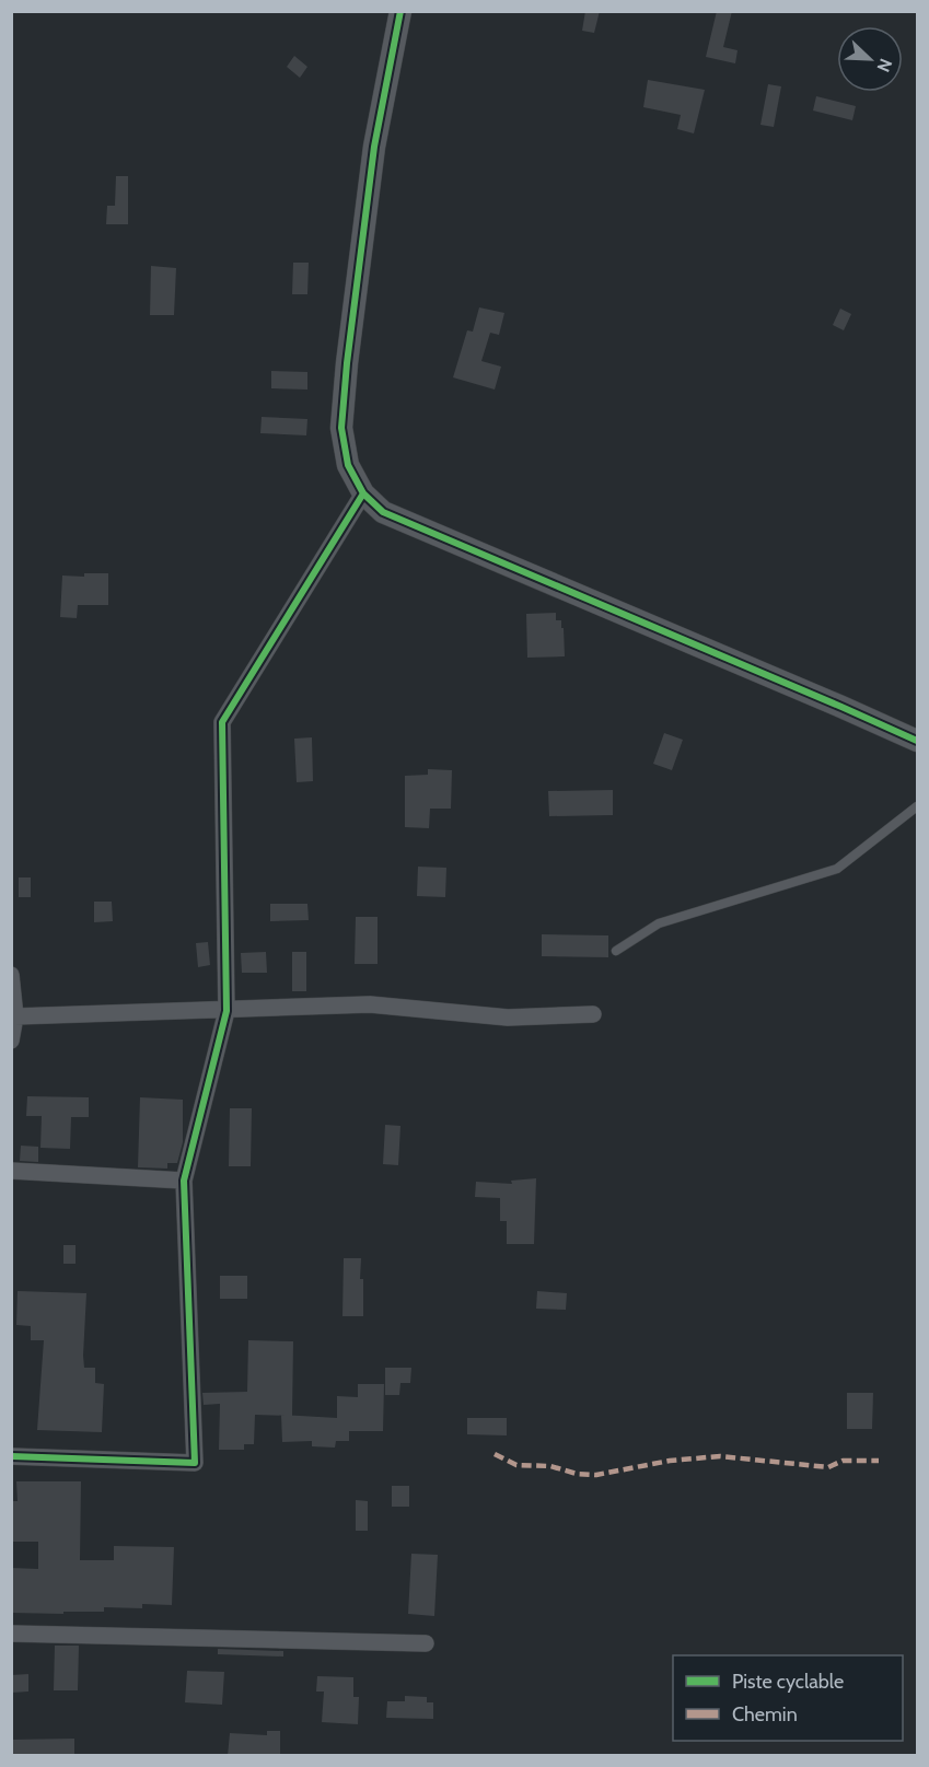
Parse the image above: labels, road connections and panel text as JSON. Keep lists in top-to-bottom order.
{
  "legend": ["Piste cyclable", "Chemin"],
  "north": "bottom right"
}
